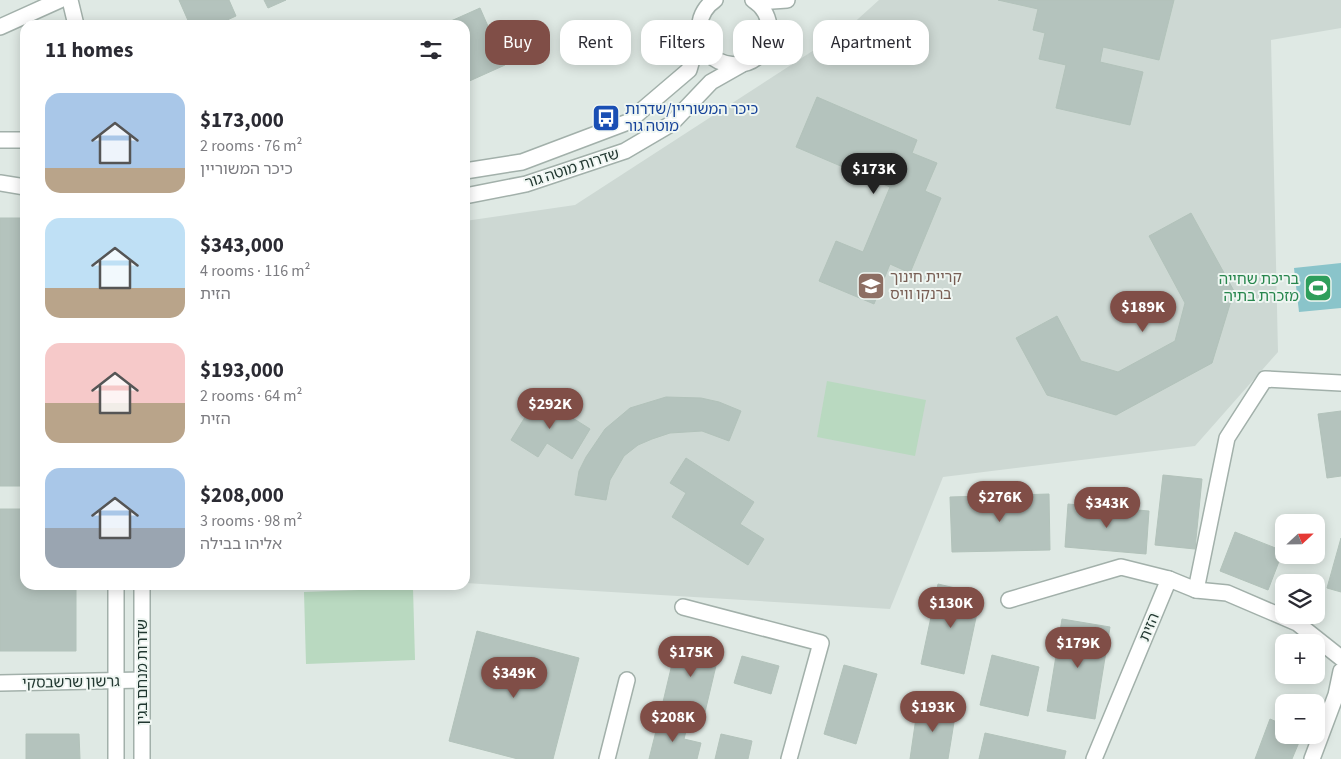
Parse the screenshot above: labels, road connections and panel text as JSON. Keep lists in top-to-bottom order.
{
  "streets": {
    "street": [
      "שדרות מוטה גור",
      "הזית",
      "שדרות מנחם בגין",
      "גרשון שרשבסקי"
    ]
  },
  "crossings": [
    ["שדרות מנחם בגין", "גרשון שרשבסקי"]
  ],
  "places": {
    "bus stop": ["כיכר המשוריין/שדרות מוטה גור"],
    "school or university": ["קריית חינוך ברנקו וויס"],
    "sports": ["בריכת שחייה מזכרת בתיה"]
  },
  "north": "right",
  "page": {
    "chip": [
      "Buy",
      "Rent",
      "Filters",
      "New",
      "Apartment"
    ],
    "heading": "11 homes",
    "list": [
      {
        "name": "$173,000",
        "note": "2 rooms · 76 m² · כיכר המשוריין"
      },
      {
        "name": "$343,000",
        "note": "4 rooms · 116 m² · הזית"
      },
      {
        "name": "$193,000",
        "note": "2 rooms · 64 m² · הזית"
      },
      {
        "name": "$208,000",
        "note": "3 rooms · 98 m² · אליהו בבילה"
      }
    ],
    "price": [
      "$173K",
      "$189K",
      "$292K",
      "$276K",
      "$343K",
      "$130K",
      "$179K",
      "$175K",
      "$349K",
      "$193K",
      "$208K"
    ],
    "map_buttons": ["+", "−"]
  }
}
